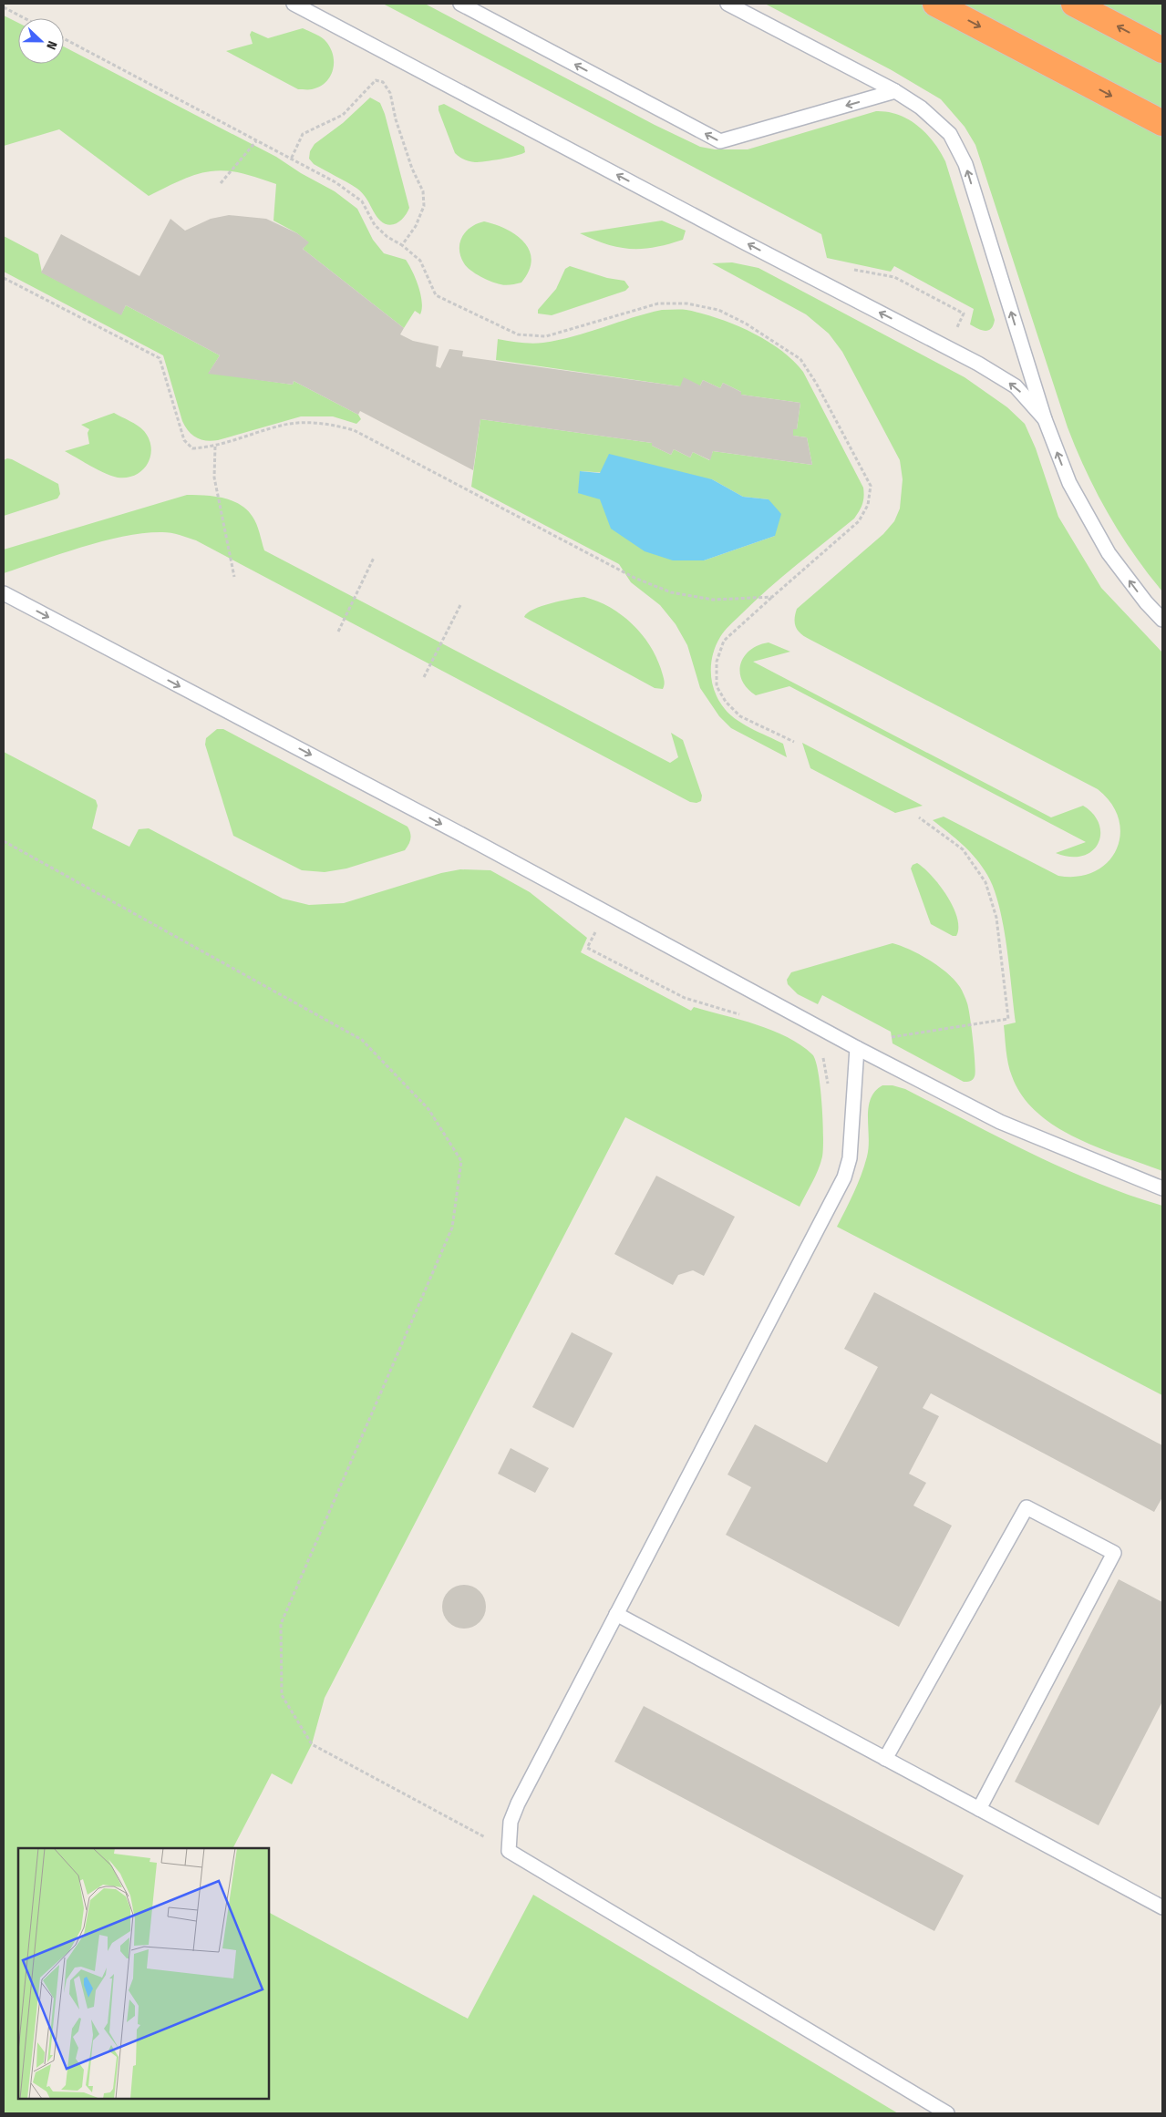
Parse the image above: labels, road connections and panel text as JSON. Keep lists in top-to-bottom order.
{
  "north": "right"
}
